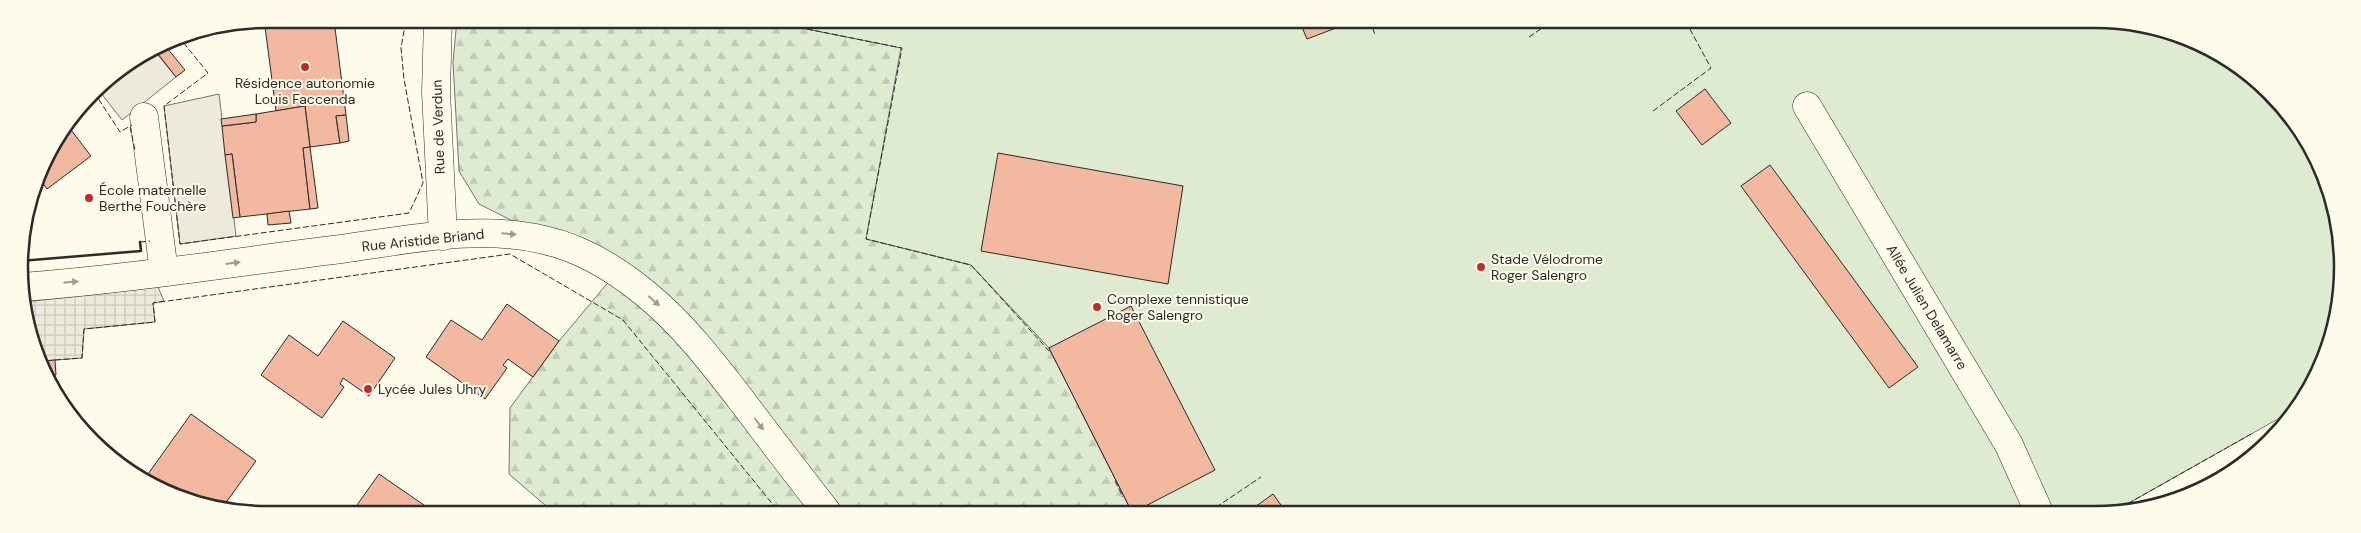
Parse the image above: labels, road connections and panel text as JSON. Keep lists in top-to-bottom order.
{
  "streets": {
    "street": ["Rue de Verdun", "Rue Aristide Briand", "Allée Julien Delamarre"]
  },
  "crossings": [
    ["Rue de Verdun", "Rue Aristide Briand"]
  ],
  "one_way": ["Rue Aristide Briand"],
  "places": [
    "Résidence autonomie Louis Faccenda",
    "École maternelle Berthe Fouchère",
    "Stade Vélodrome Roger Salengro",
    "Complexe tennistique Roger Salengro",
    "Lycée Jules Uhry"
  ]
}
